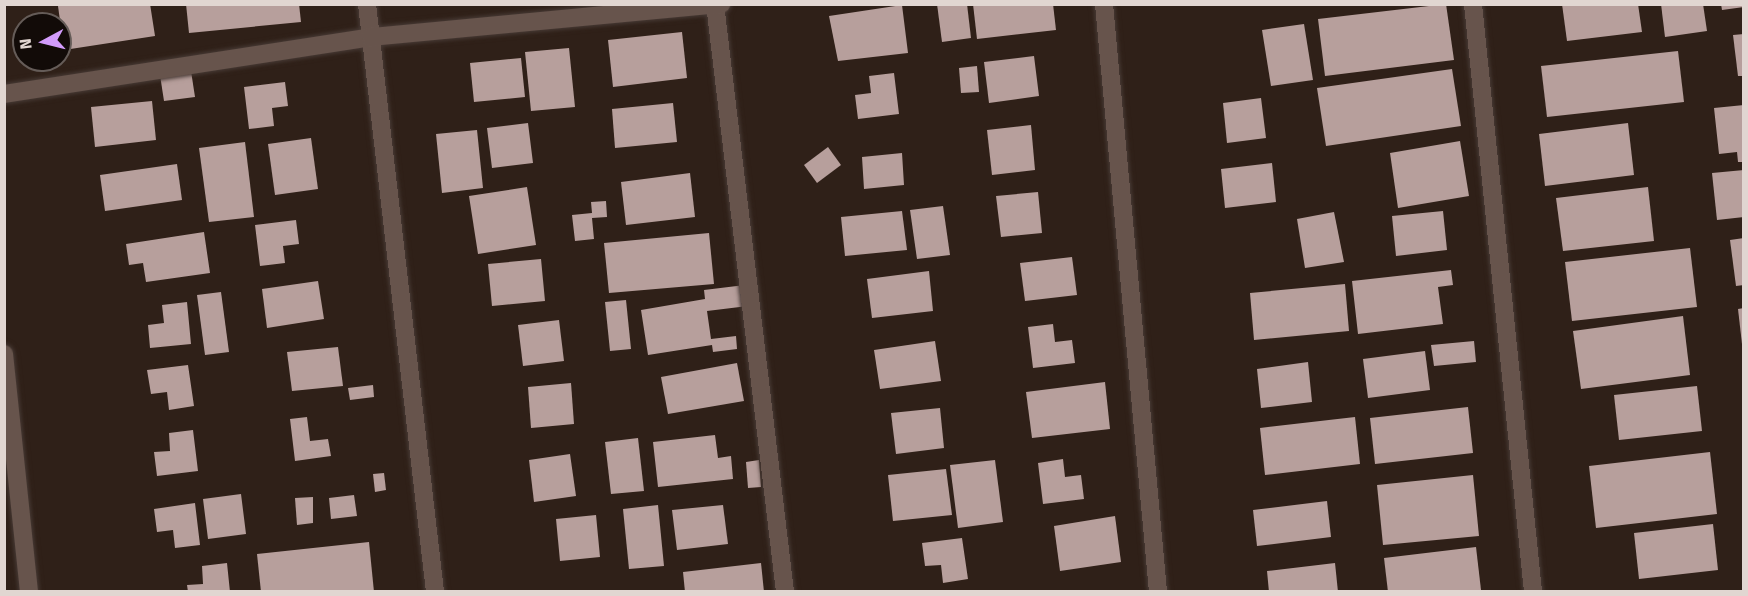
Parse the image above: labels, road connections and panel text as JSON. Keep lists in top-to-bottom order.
{
  "north": "left"
}
